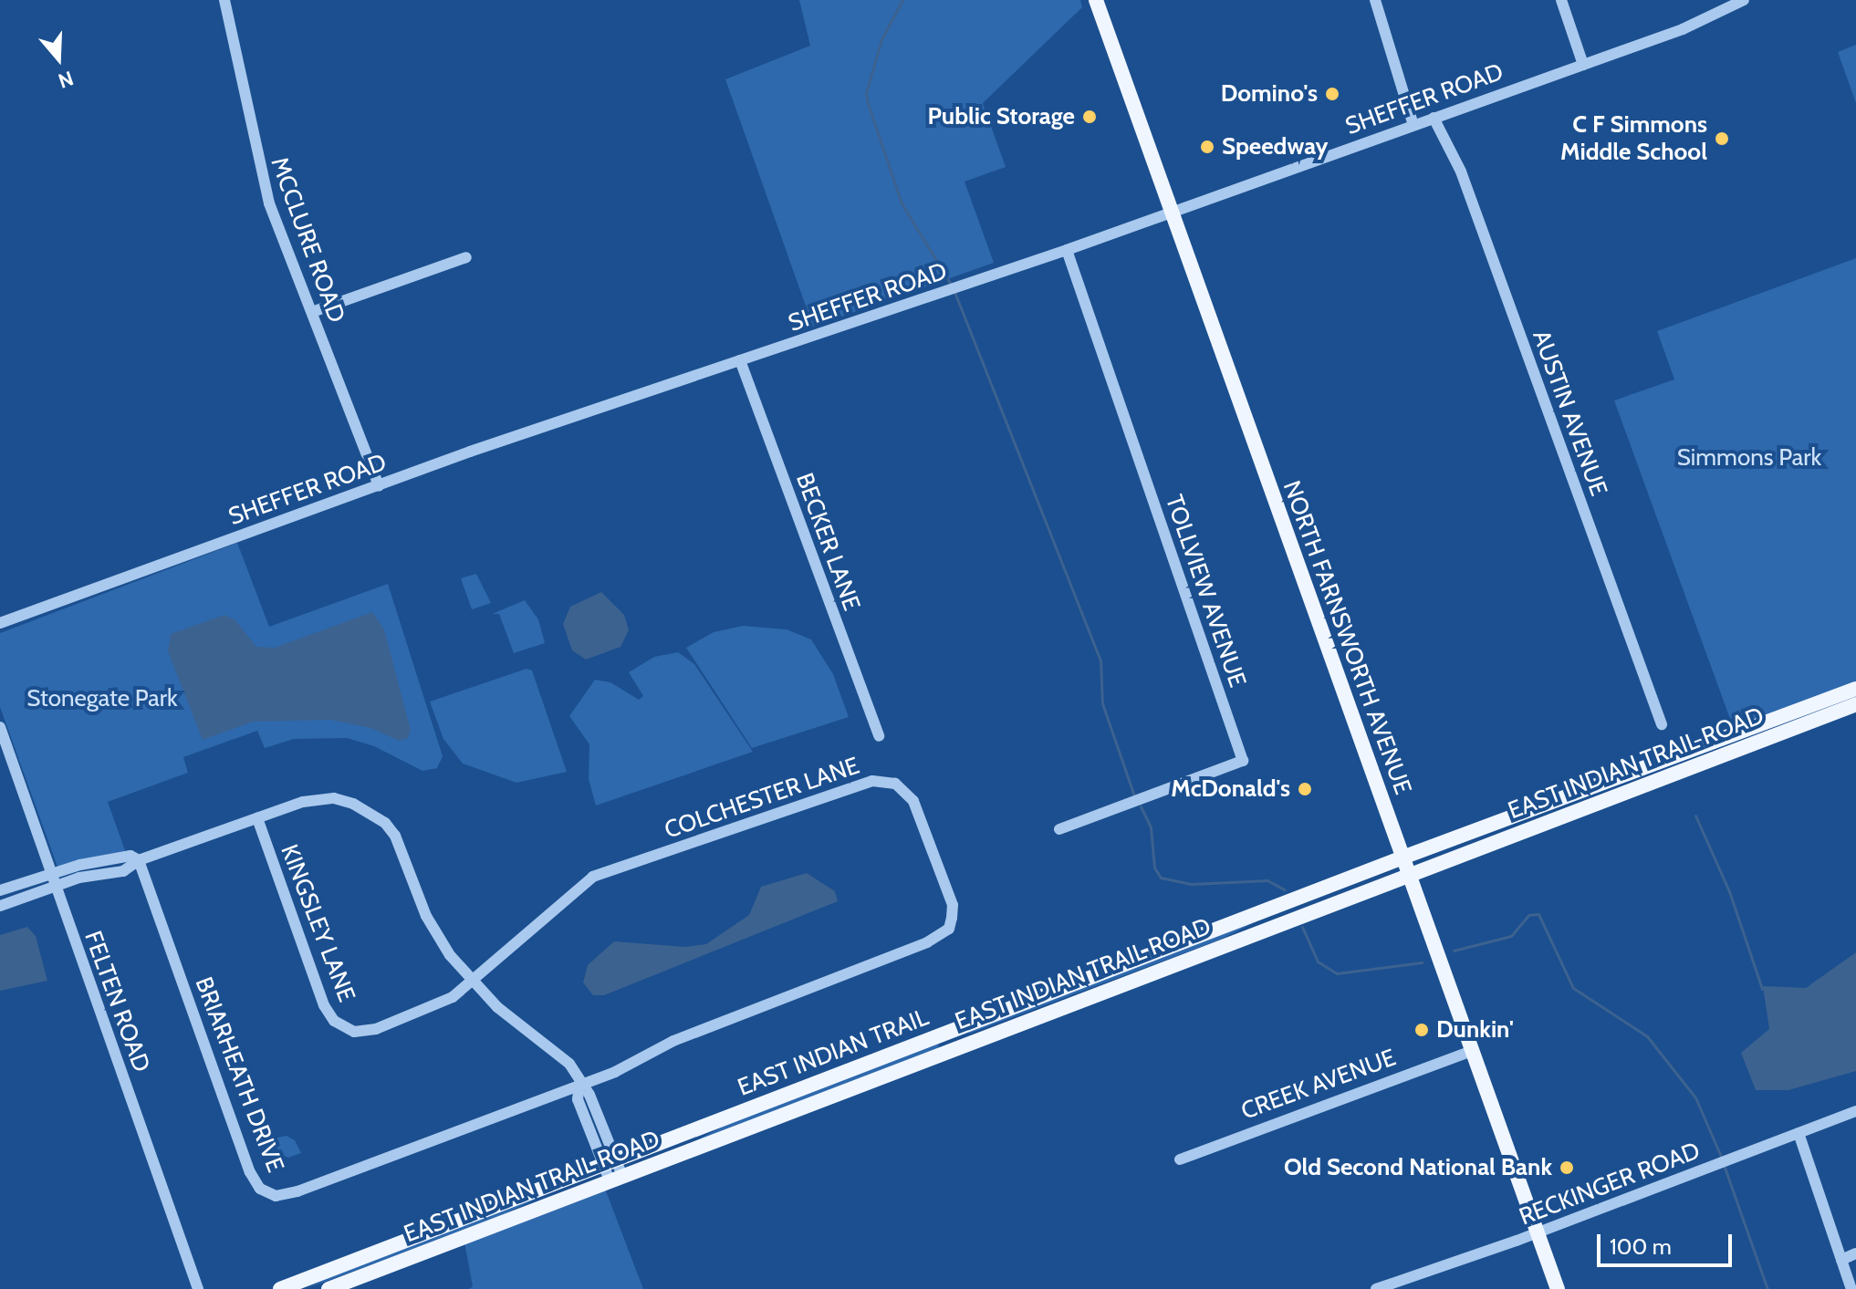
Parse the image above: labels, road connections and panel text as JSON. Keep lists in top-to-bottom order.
{
  "streets": {
    "main road": ["NORTH FARNSWORTH AVENUE", "EAST INDIAN TRAIL ROAD", "EAST INDIAN TRAIL"],
    "street": [
      "SHEFFER ROAD",
      "MCCLURE ROAD",
      "AUSTIN AVENUE",
      "BECKER LANE",
      "TOLLVIEW AVENUE",
      "COLCHESTER LANE",
      "KINGSLEY LANE",
      "FELTEN ROAD",
      "BRIARHEATH DRIVE",
      "CREEK AVENUE",
      "RECKINGER ROAD"
    ]
  },
  "crossings": [
    ["SHEFFER ROAD", "MCCLURE ROAD"],
    ["SHEFFER ROAD", "AUSTIN AVENUE"],
    ["SHEFFER ROAD", "BECKER LANE"],
    ["SHEFFER ROAD", "TOLLVIEW AVENUE"],
    ["SHEFFER ROAD", "NORTH FARNSWORTH AVENUE"],
    ["NORTH FARNSWORTH AVENUE", "EAST INDIAN TRAIL ROAD"],
    ["NORTH FARNSWORTH AVENUE", "EAST INDIAN TRAIL"],
    ["NORTH FARNSWORTH AVENUE", "CREEK AVENUE"],
    ["NORTH FARNSWORTH AVENUE", "RECKINGER ROAD"],
    ["EAST INDIAN TRAIL ROAD", "EAST INDIAN TRAIL"],
    ["COLCHESTER LANE", "KINGSLEY LANE"],
    ["COLCHESTER LANE", "BRIARHEATH DRIVE"]
  ],
  "parks": ["Simmons Park", "Stonegate Park"],
  "places": [
    "Domino's",
    "Public Storage",
    "C F Simmons Middle School",
    "Speedway",
    "McDonald's",
    "Dunkin'",
    "Old Second National Bank"
  ],
  "scale_bar": "100 m",
  "north": "bottom"
}
